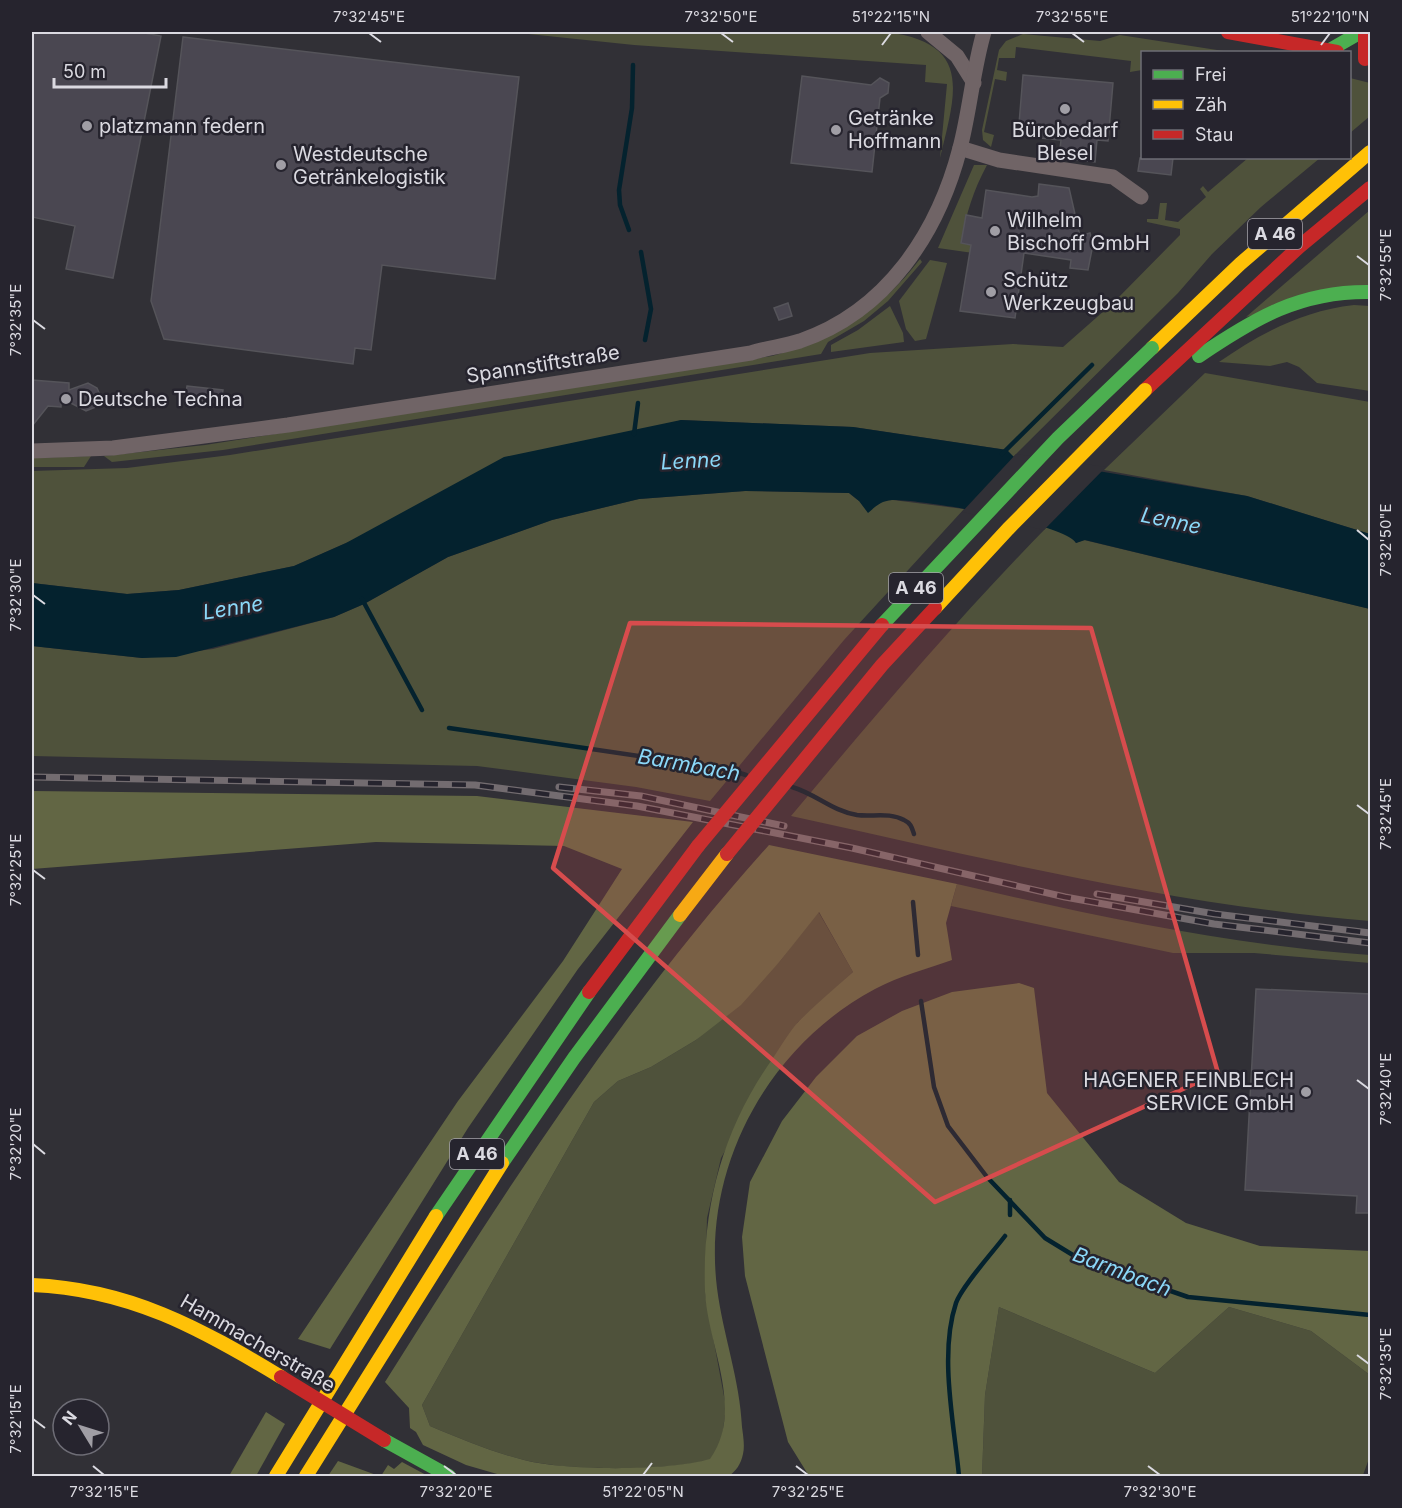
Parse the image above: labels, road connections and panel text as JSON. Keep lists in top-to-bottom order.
{
  "streets": {
    "main road": ["A 46", "Hammacherstraße"],
    "street": ["Spannstiftstraße"]
  },
  "water": ["Lenne", "Barmbach"],
  "places": [
    "Bürobedarf Blesel",
    "platzmann federn",
    "Getränke Hoffmann",
    "Westdeutsche Getränkelogistik",
    "Wilhelm Bischoff GmbH",
    "Schütz Werkzeugbau",
    "Deutsche Techna",
    "HAGENER FEINBLECH SERVICE GmbH"
  ],
  "legend": ["Frei", "Zäh", "Stau"],
  "scale_bar": "50 m",
  "north": "top left",
  "coordinates": [
    "7°32'45\"E",
    "7°32'50\"E",
    "51°22'15\"N",
    "7°32'55\"E",
    "51°22'10\"N",
    "7°32'35\"E",
    "7°32'30\"E",
    "7°32'25\"E",
    "7°32'40\"E",
    "7°32'20\"E",
    "7°32'15\"E",
    "51°22'05\"N"
  ]
}
